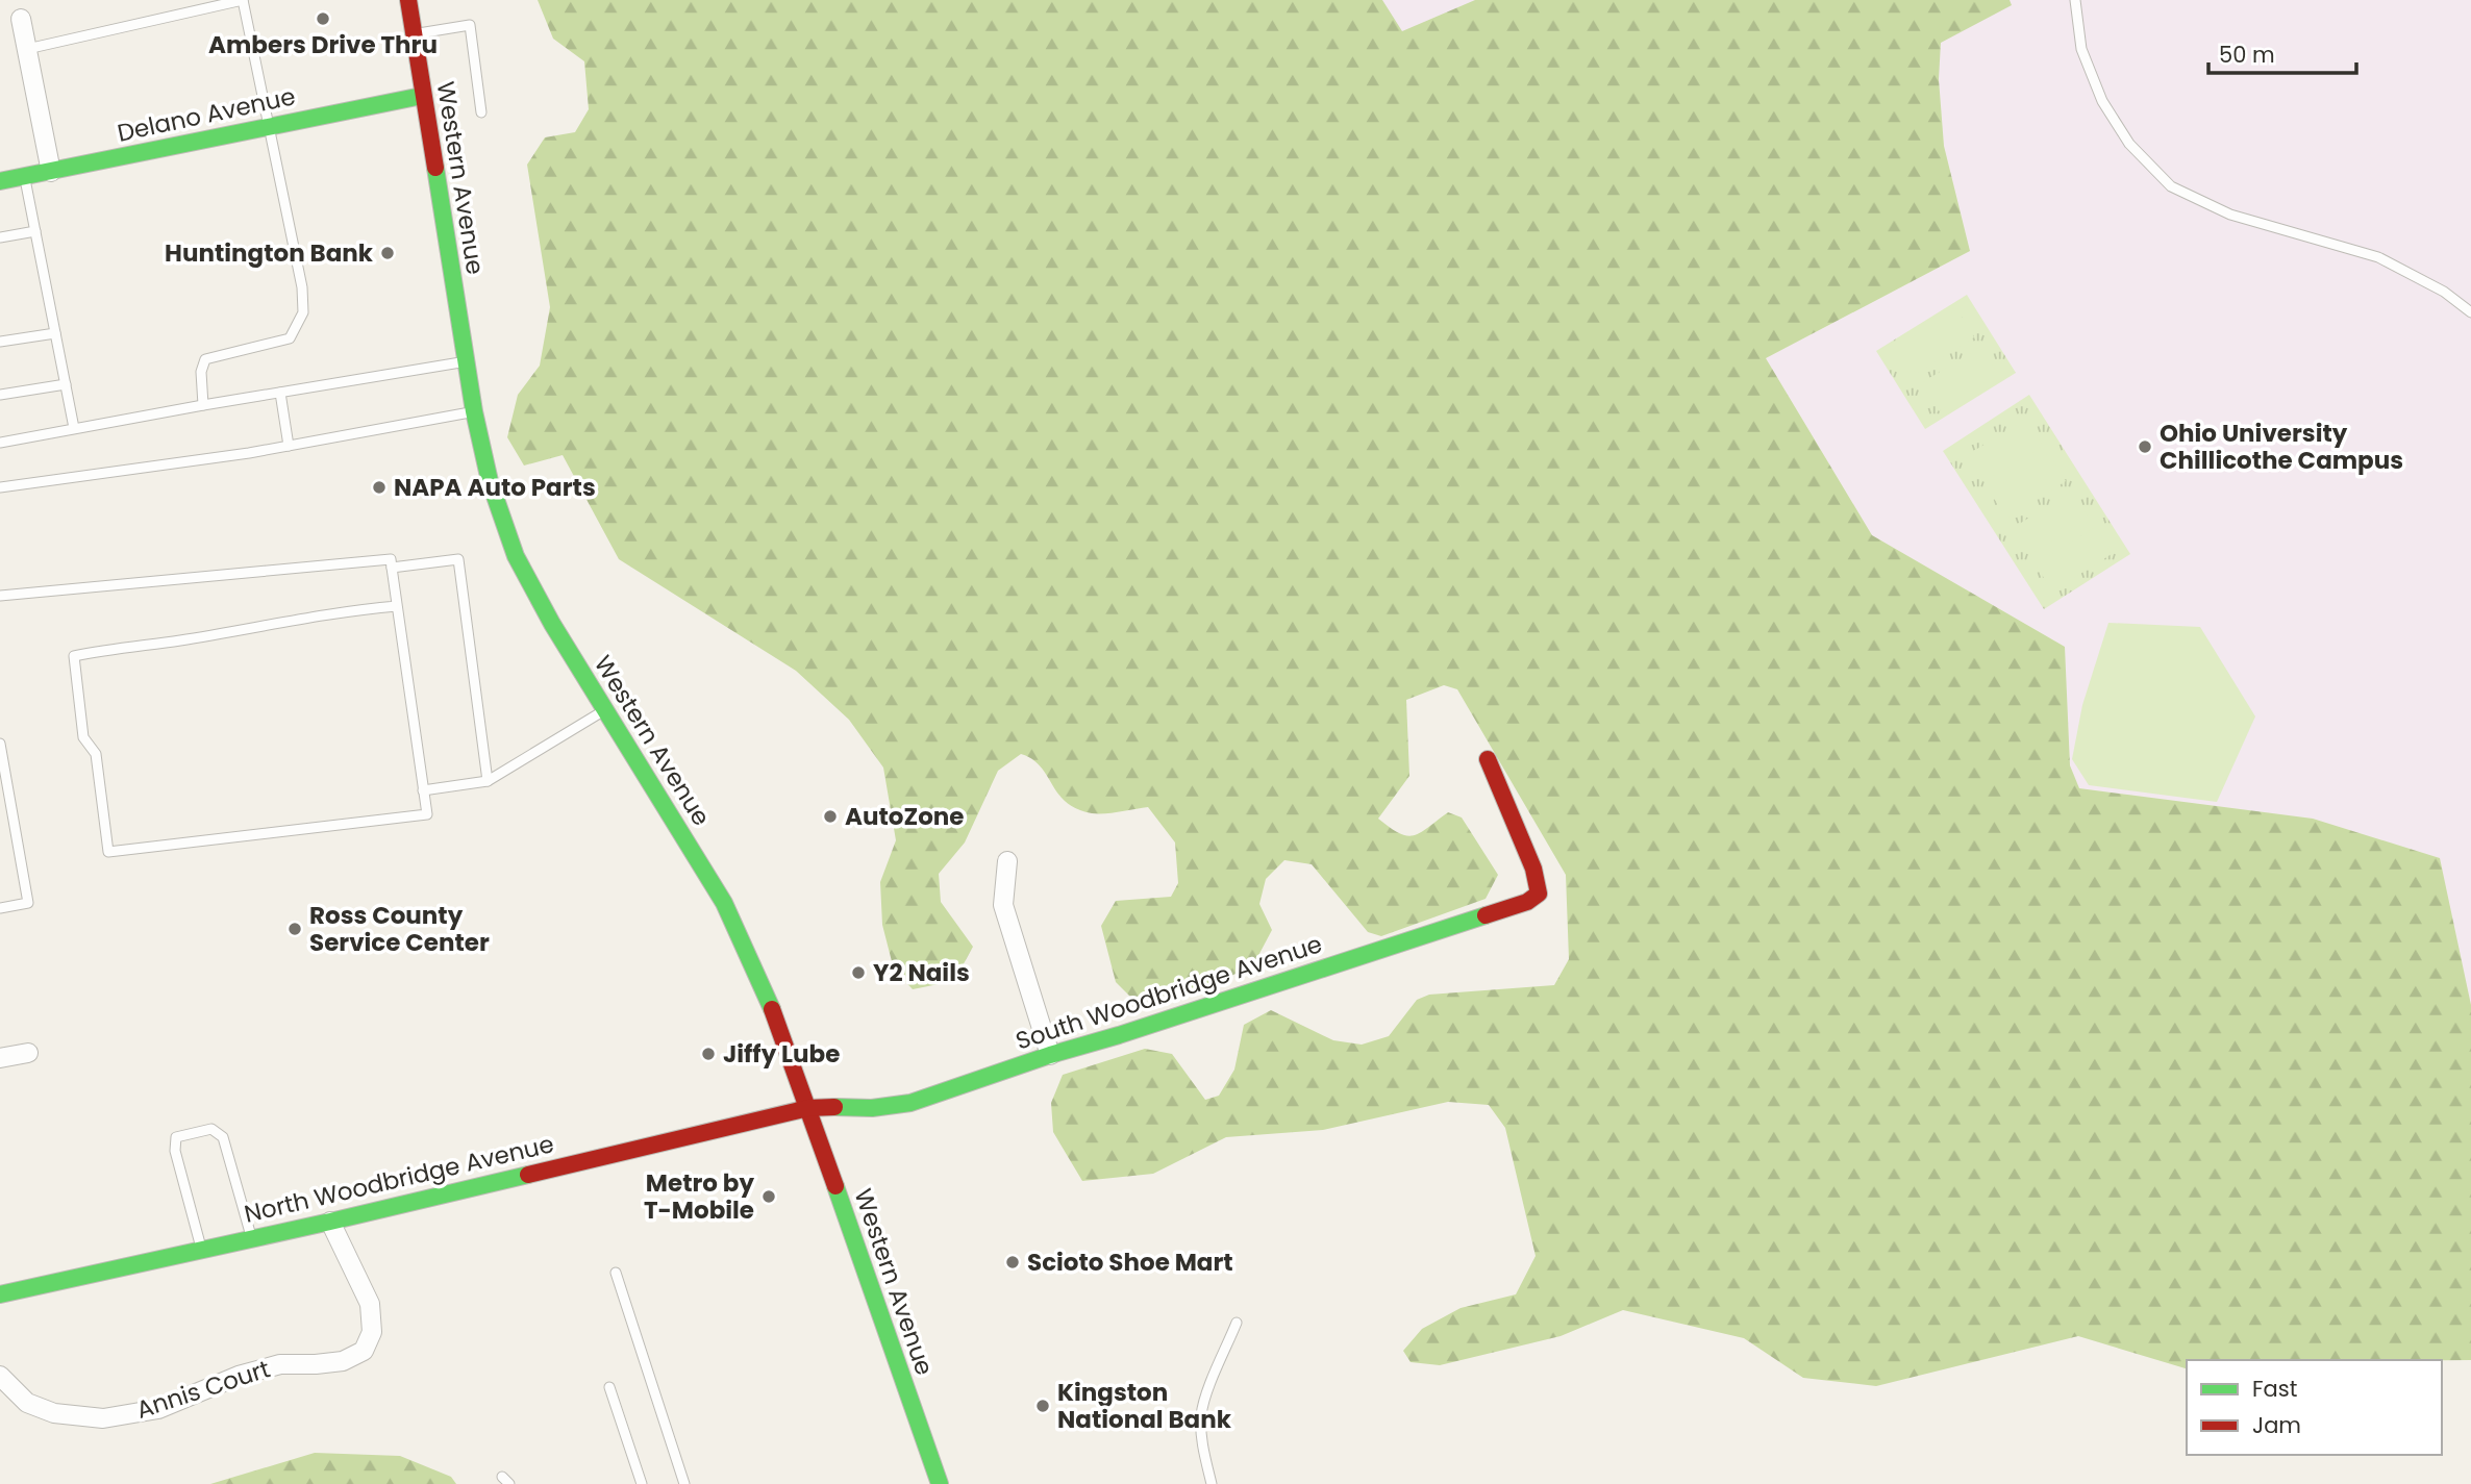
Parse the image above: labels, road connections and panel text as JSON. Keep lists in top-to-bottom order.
{
  "streets": {
    "street": [
      "Delano Avenue",
      "Western Avenue",
      "South Woodbridge Avenue",
      "North Woodbridge Avenue",
      "Annis Court"
    ]
  },
  "crossings": [
    ["Delano Avenue", "Western Avenue"],
    ["Western Avenue", "South Woodbridge Avenue"],
    ["Western Avenue", "North Woodbridge Avenue"],
    ["South Woodbridge Avenue", "North Woodbridge Avenue"],
    ["North Woodbridge Avenue", "Annis Court"]
  ],
  "places": [
    "Ambers Drive Thru",
    "Huntington Bank",
    "Ohio University Chillicothe Campus",
    "NAPA Auto Parts",
    "AutoZone",
    "Ross County Service Center",
    "Y2 Nails",
    "Jiffy Lube",
    "Metro by T-Mobile",
    "Scioto Shoe Mart",
    "Kingston National Bank"
  ],
  "legend": ["Fast", "Jam"],
  "scale_bar": "50 m"
}
